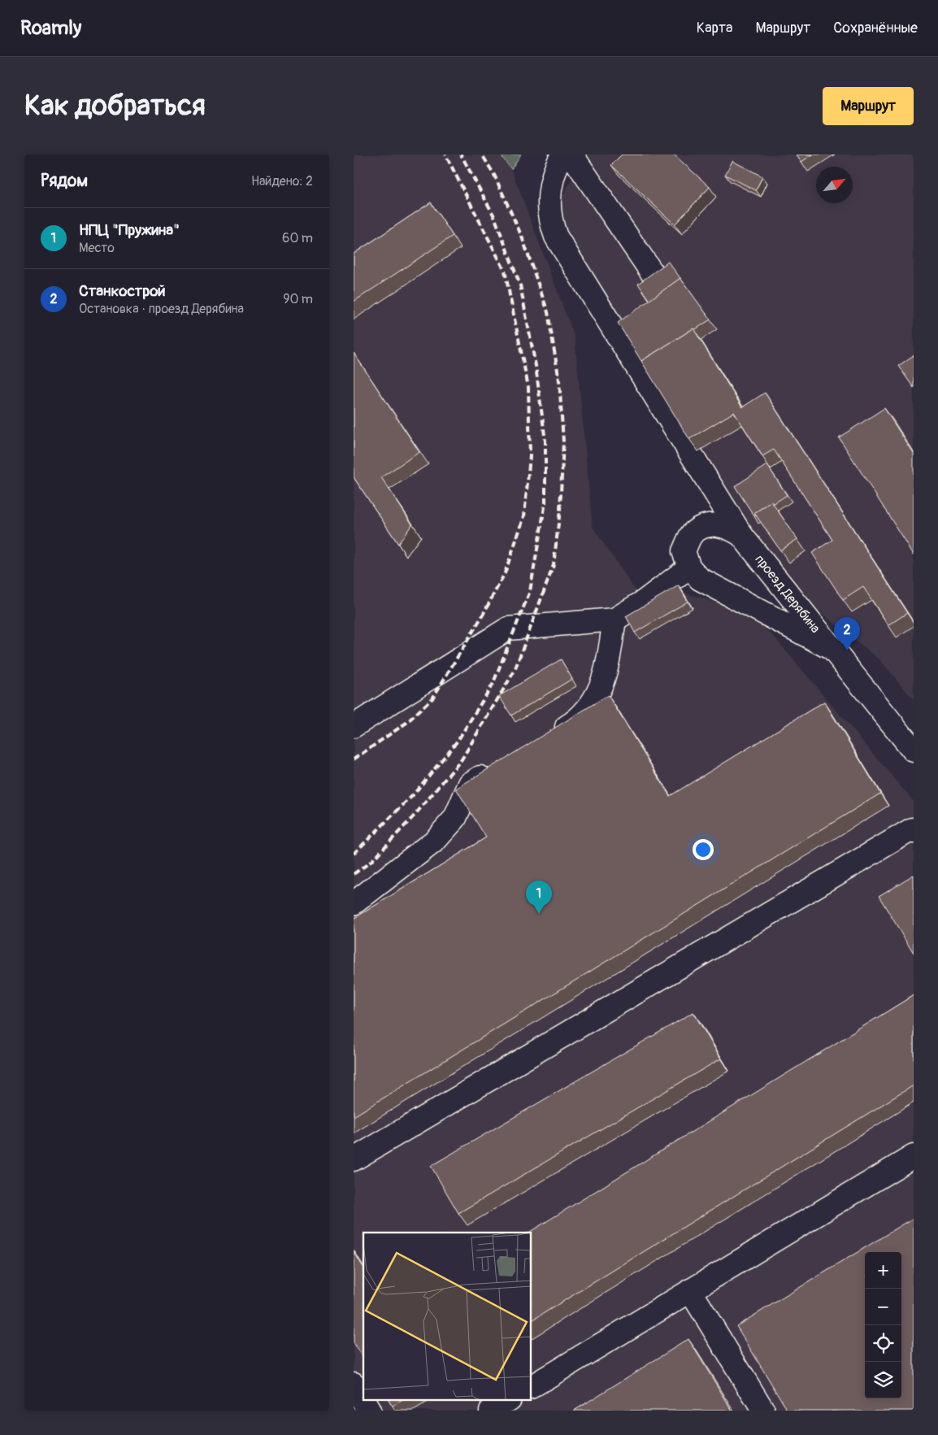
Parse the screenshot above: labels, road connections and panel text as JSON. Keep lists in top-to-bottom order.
{
  "streets": {
    "street": ["проезд Дерябина"]
  },
  "north": "top right",
  "page": {
    "header": "Roamly",
    "nav": ["Карта", "Маршрут", "Сохранённые"],
    "buttons": "Маршрут",
    "title": "Как добраться",
    "heading": ["Рядом", "Найдено: 2"],
    "list": [
      {
        "mark": "1",
        "name": "НПЦ \"Пружина\"",
        "note": "Место",
        "value": "60 m"
      },
      {
        "mark": "2",
        "name": "Станкострой",
        "note": "Остановка · проезд Дерябина",
        "value": "90 m"
      }
    ],
    "pins": ["2", "1"],
    "map_buttons": ["+", "−"]
  }
}
